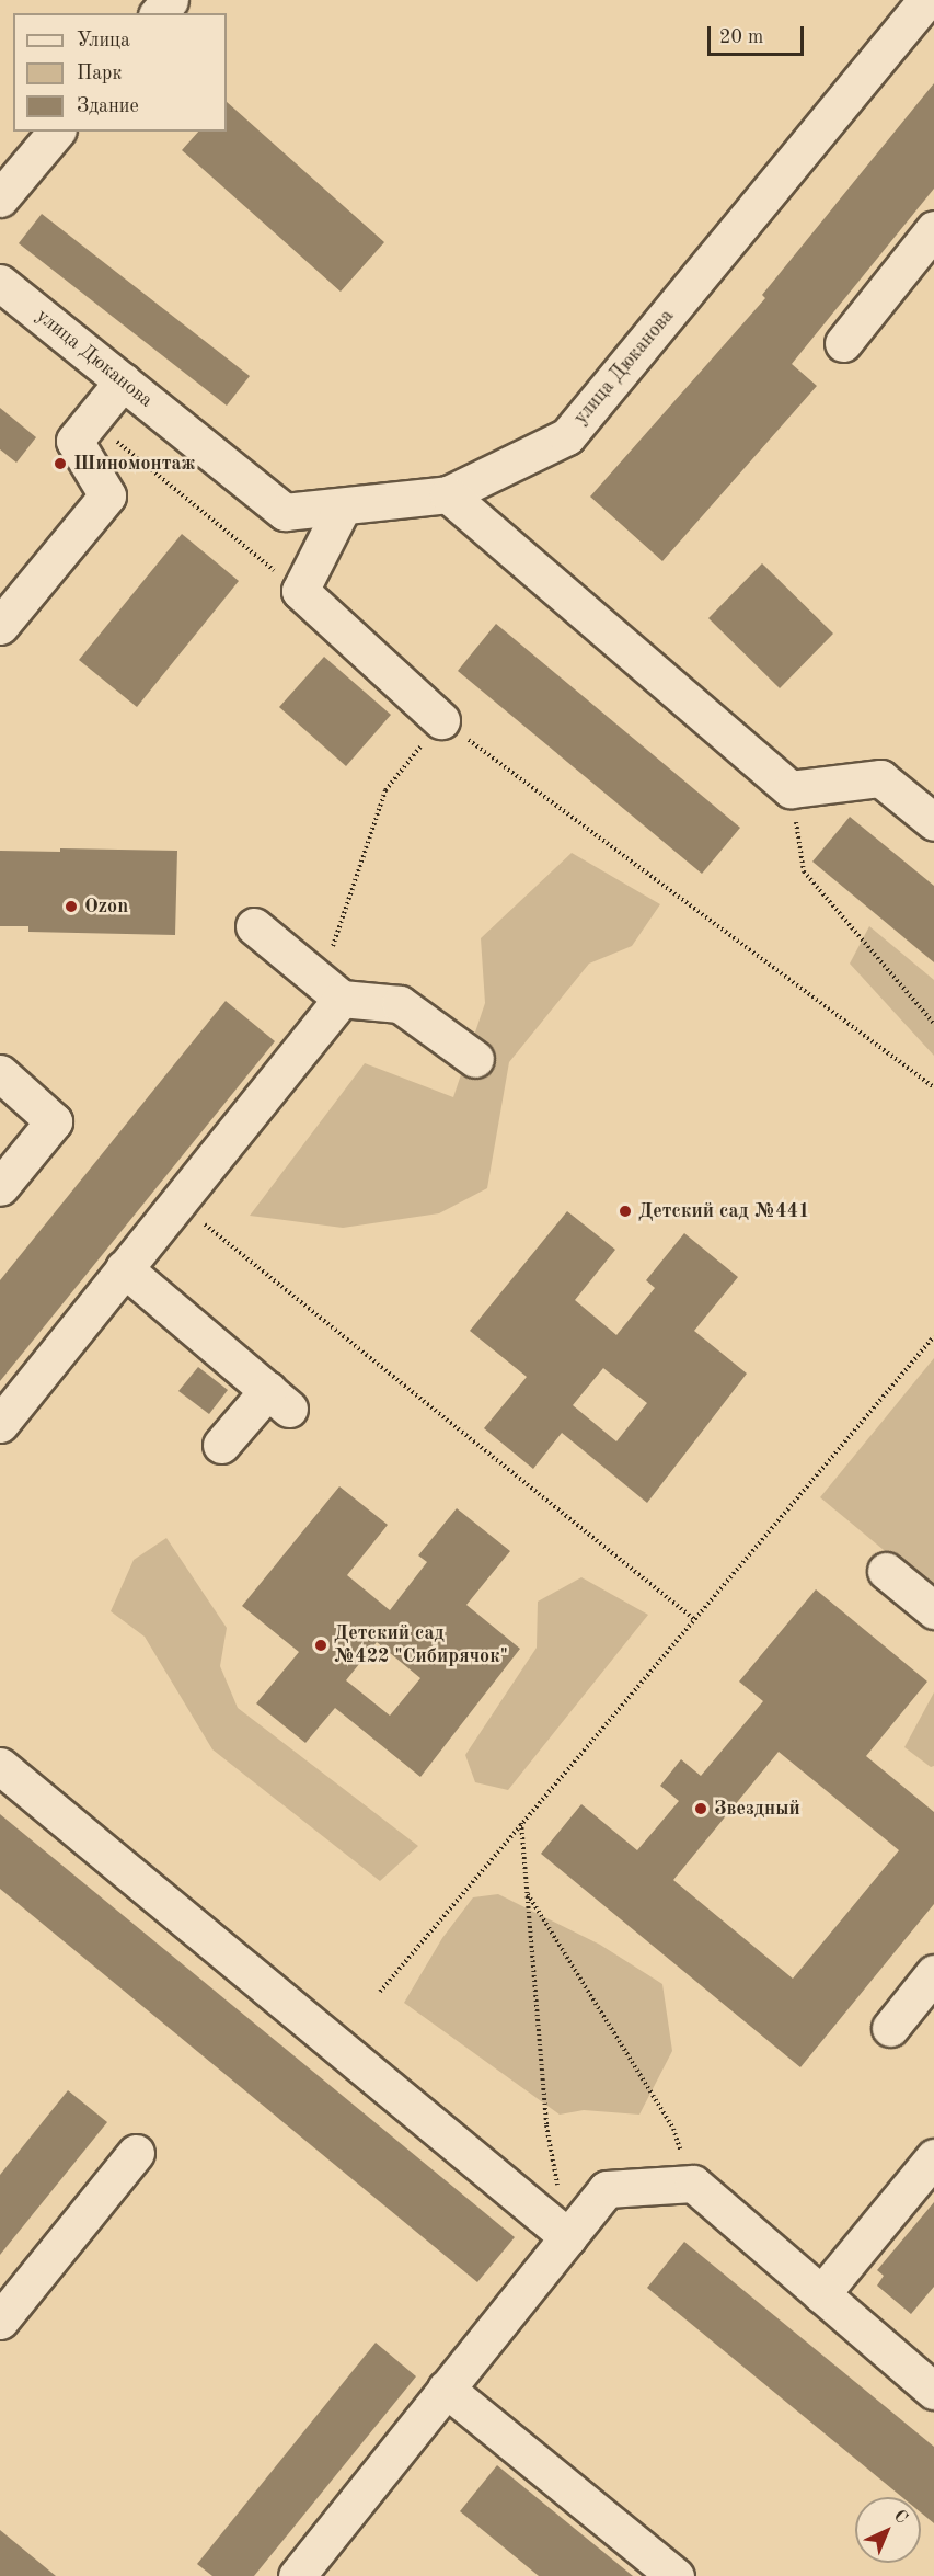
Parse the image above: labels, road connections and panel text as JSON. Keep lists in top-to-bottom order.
{
  "streets": {
    "street": ["улица Дюканова"]
  },
  "places": [
    "Шиномонтаж",
    "Ozon",
    "Детский сад №441",
    "Детский сад №422 \"Сибирячок\"",
    "Звездный"
  ],
  "legend": ["Улица", "Парк", "Здание"],
  "scale_bar": "20 m",
  "north": "top right"
}
